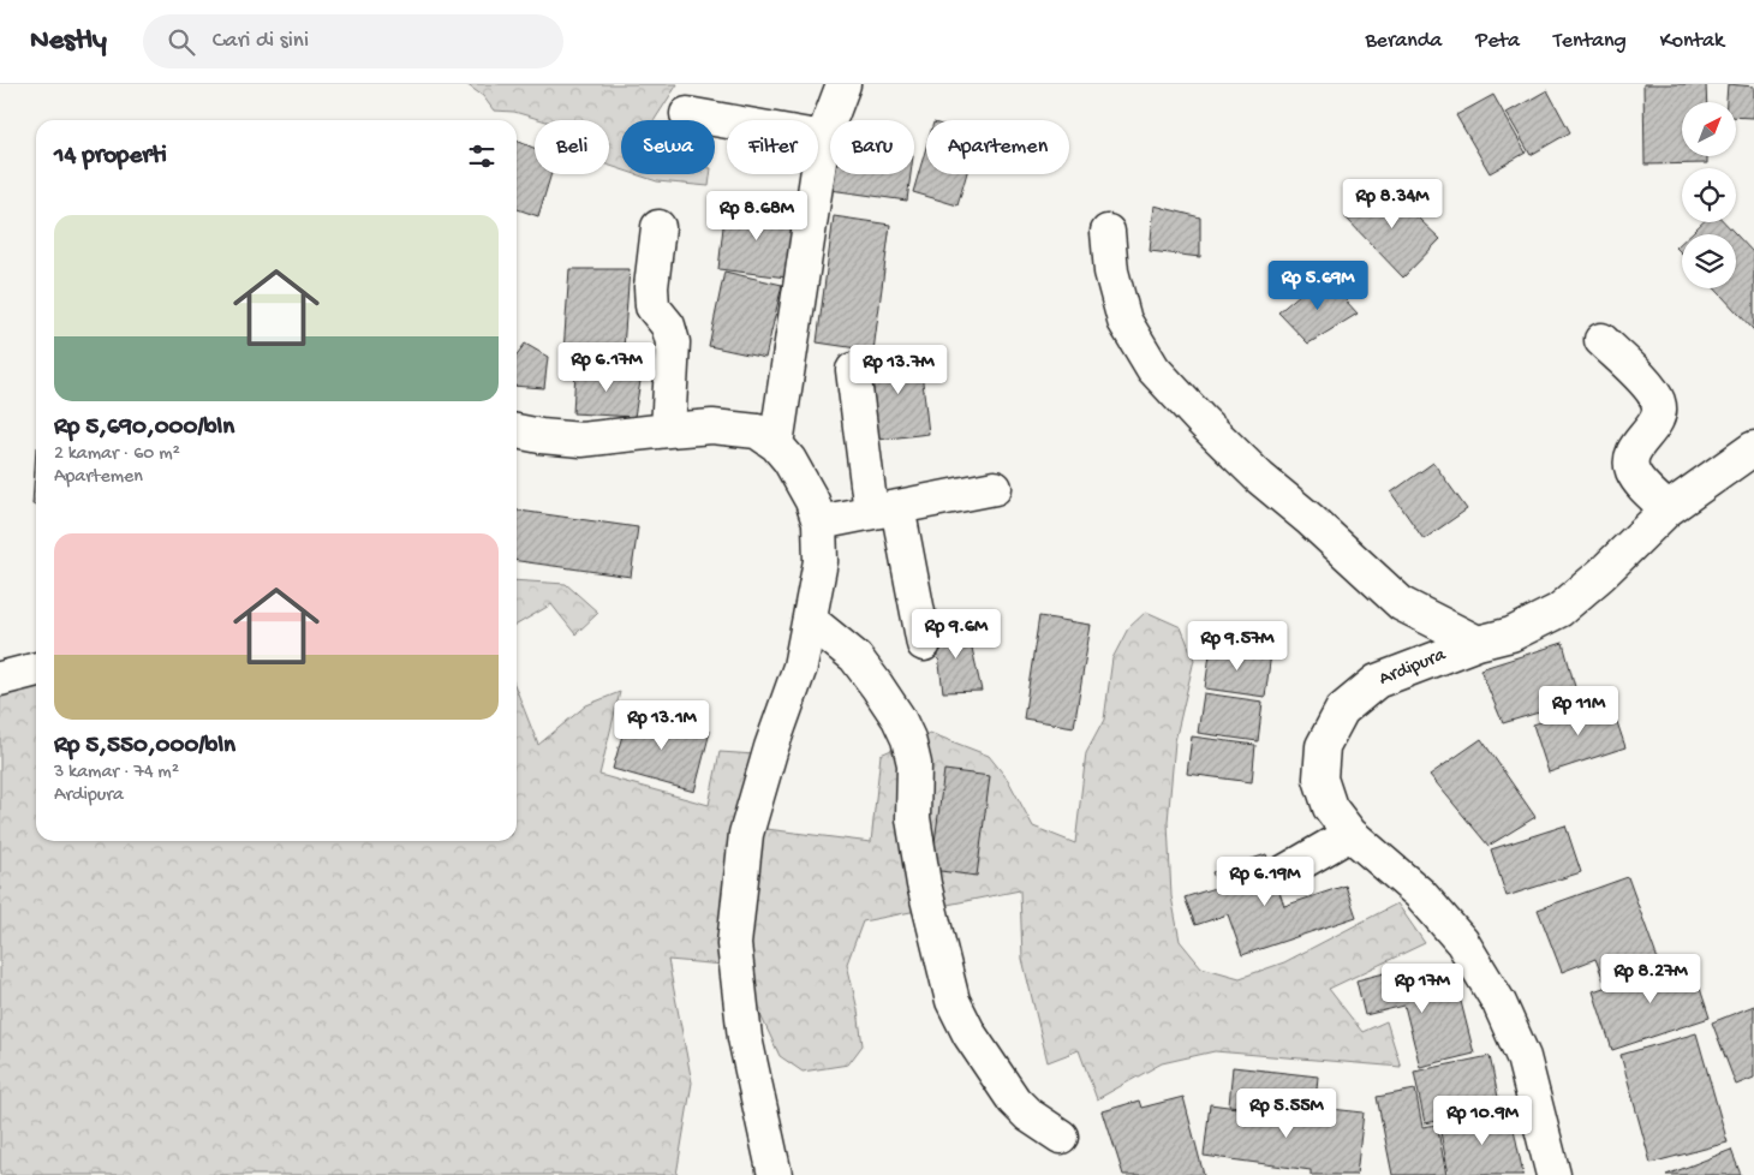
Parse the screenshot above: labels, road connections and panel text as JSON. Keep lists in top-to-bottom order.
{
  "streets": {
    "street": ["Ardipura"]
  },
  "north": "top right",
  "page": {
    "header": "Nestly",
    "search": "Cari di sini",
    "nav": [
      "Beranda",
      "Peta",
      "Tentang",
      "Kontak"
    ],
    "chip": [
      "Beli",
      "Sewa",
      "Filter",
      "Baru",
      "Apartemen"
    ],
    "heading": "14 properti",
    "price": [
      "Rp 8.34M",
      "Rp 8.68M",
      "Rp 5.69M",
      "Rp 6.17M",
      "Rp 13.7M",
      "Rp 9.6M",
      "Rp 9.57M",
      "Rp 11M",
      "Rp 13.1M",
      "Rp 6.19M",
      "Rp 8.27M",
      "Rp 17M",
      "Rp 5.55M",
      "Rp 10.9M"
    ],
    "list": [
      {
        "name": "Rp 5,690,000/bln",
        "note": "2 kamar · 60 m² · Apartemen"
      },
      {
        "name": "Rp 5,550,000/bln",
        "note": "3 kamar · 74 m² · Ardipura"
      }
    ]
  }
}
